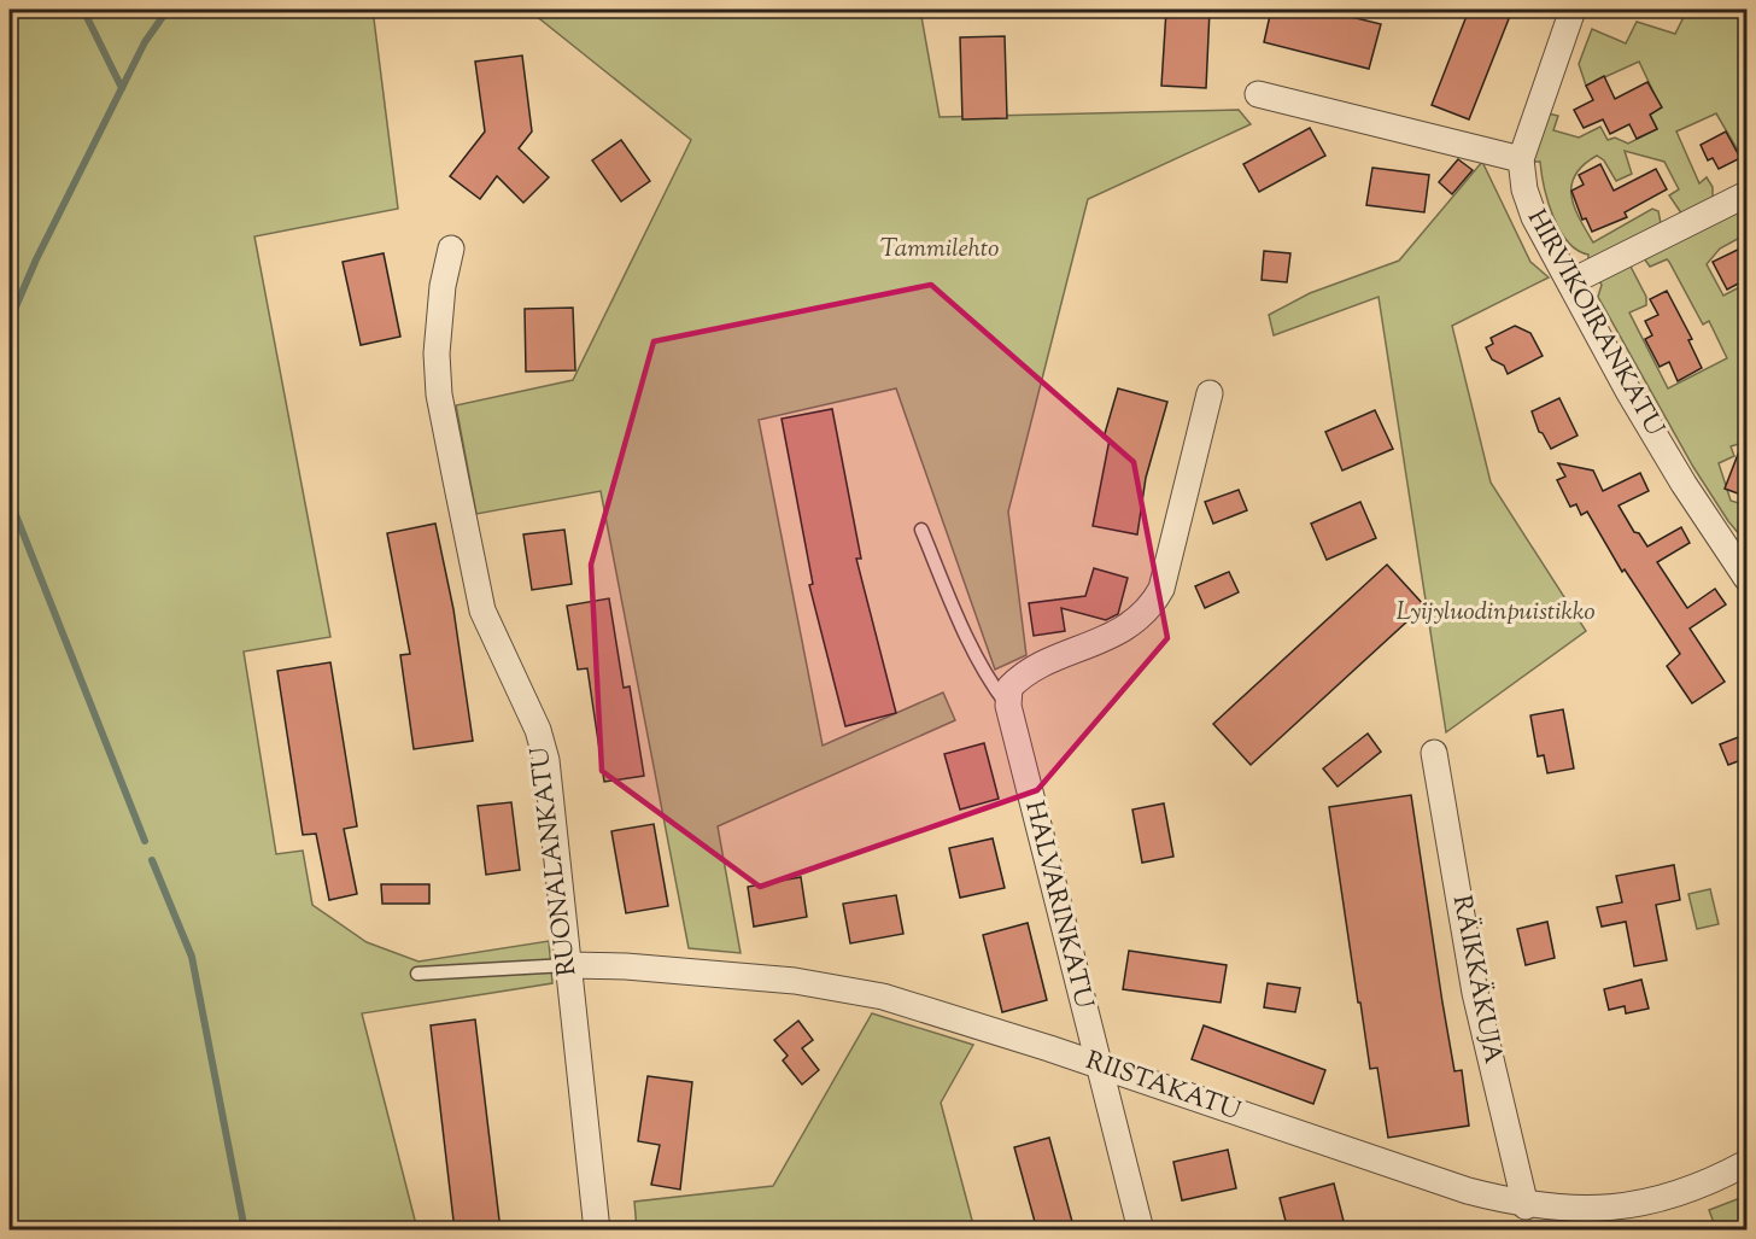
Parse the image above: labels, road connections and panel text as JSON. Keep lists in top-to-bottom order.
{
  "streets": {
    "street": [
      "HIRVIKOIRANKATU",
      "RUONALANKATU",
      "HALVARINKATU",
      "RÄIKKÄKUJA",
      "RIISTAKATU"
    ]
  },
  "crossings": [
    ["RUONALANKATU", "RIISTAKATU"],
    ["HALVARINKATU", "RIISTAKATU"],
    ["RÄIKKÄKUJA", "RIISTAKATU"]
  ],
  "parks": ["Tammilehto", "Lyijyluodinpuistikko"]
}
